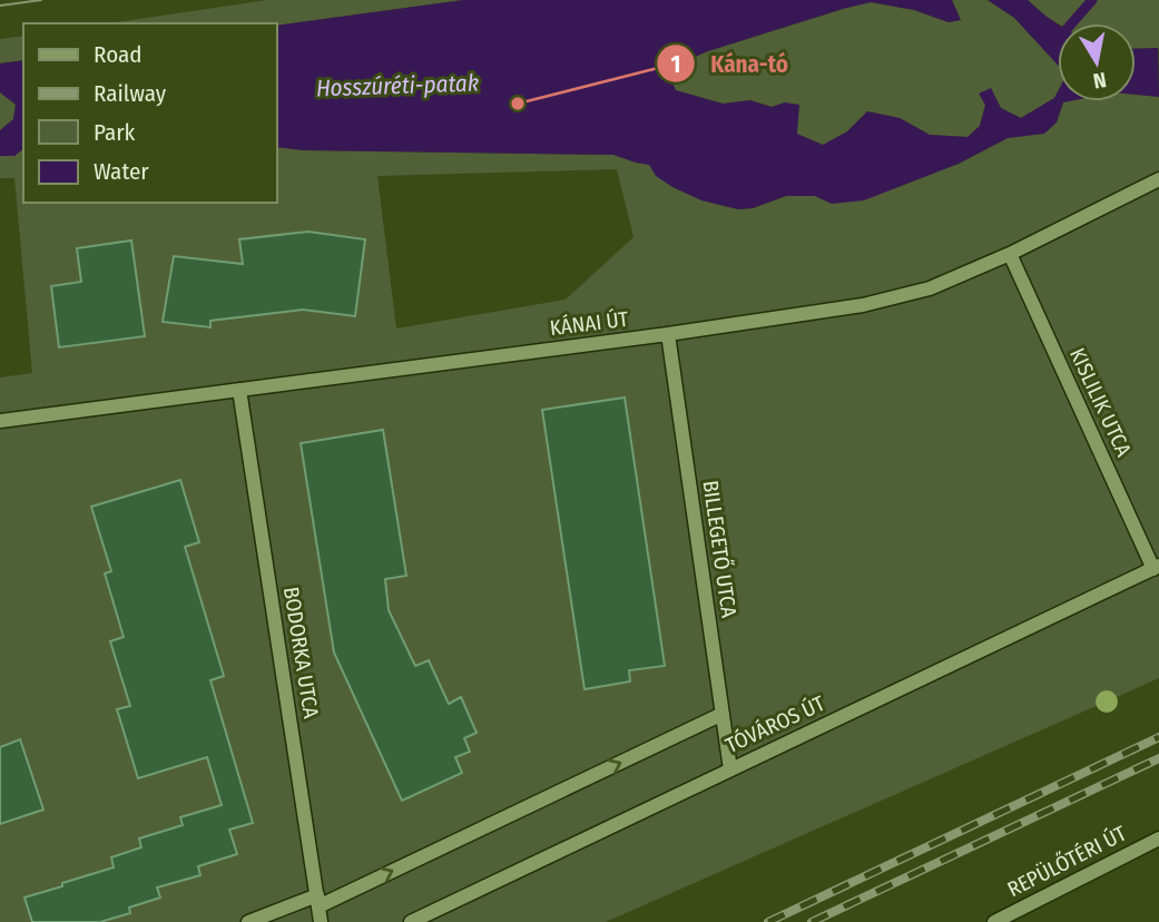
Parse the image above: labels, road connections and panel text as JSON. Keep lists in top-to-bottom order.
{
  "streets": {
    "street": [
      "KÁNAI ÚT",
      "KISLILIK UTCA",
      "BILLEGETŐ UTCA",
      "BODORKA UTCA",
      "TÓVÁROS ÚT",
      "REPÜLŐTÉRI ÚT"
    ]
  },
  "crossings": [
    ["KÁNAI ÚT", "KISLILIK UTCA"],
    ["KÁNAI ÚT", "BILLEGETŐ UTCA"],
    ["KÁNAI ÚT", "BODORKA UTCA"],
    ["KISLILIK UTCA", "TÓVÁROS ÚT"],
    ["BILLEGETŐ UTCA", "TÓVÁROS ÚT"]
  ],
  "water": ["Hosszúréti-patak"],
  "places": ["Kána-tó"],
  "legend": [
    "Road",
    "Railway",
    "Park",
    "Water"
  ],
  "north": "bottom"
}
